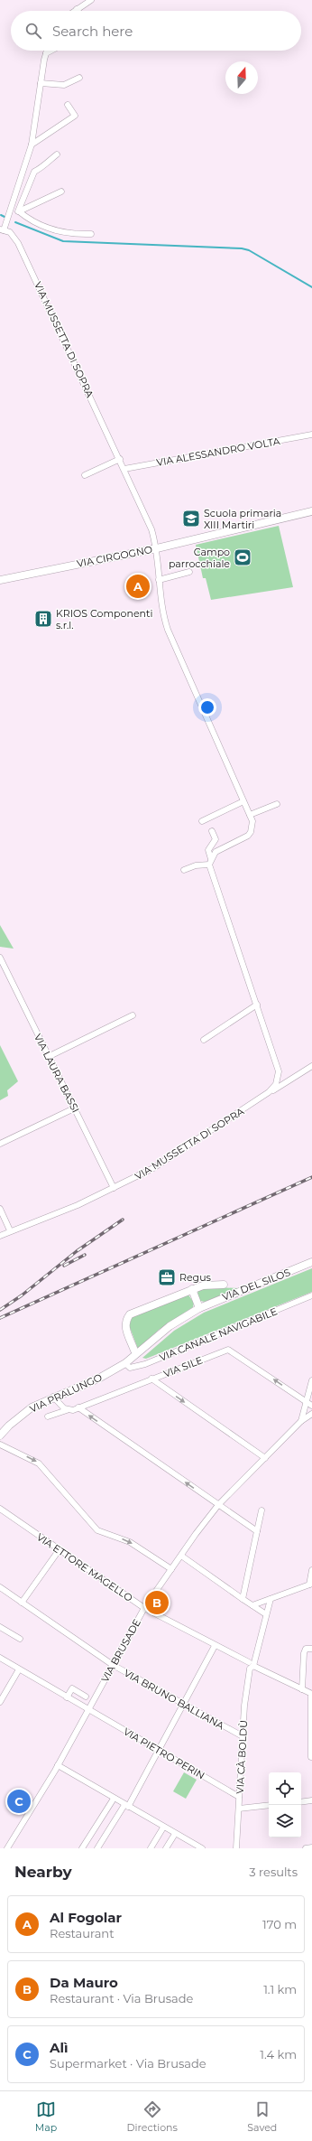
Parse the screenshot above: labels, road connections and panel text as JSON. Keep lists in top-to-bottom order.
{
  "streets": {
    "street": [
      "VIA MUSSETTA DI SOPRA",
      "VIA ALESSANDRO VOLTA",
      "VIA CIRGOGNO",
      "VIA LAURA BASSI",
      "VIA DEL SILOS",
      "VIA CANALE NAVIGABILE",
      "VIA SILE",
      "VIA PRALUNGO",
      "VIA ETTORE MAGELLO",
      "VIA BRUSADE",
      "VIA BRUNO BALLIANA",
      "VIA PIETRO PERIN",
      "VIA CÀ BOLDÙ"
    ]
  },
  "crossings": [
    ["VIA MUSSETTA DI SOPRA", "VIA ALESSANDRO VOLTA"],
    ["VIA MUSSETTA DI SOPRA", "VIA CIRGOGNO"],
    ["VIA MUSSETTA DI SOPRA", "VIA LAURA BASSI"],
    ["VIA DEL SILOS", "VIA PRALUNGO"],
    ["VIA CANALE NAVIGABILE", "VIA PRALUNGO"],
    ["VIA SILE", "VIA BRUSADE"],
    ["VIA ETTORE MAGELLO", "VIA BRUSADE"],
    ["VIA ETTORE MAGELLO", "VIA CÀ BOLDÙ"],
    ["VIA BRUSADE", "VIA BRUNO BALLIANA"],
    ["VIA BRUSADE", "VIA PIETRO PERIN"],
    ["VIA BRUNO BALLIANA", "VIA CÀ BOLDÙ"],
    ["VIA PIETRO PERIN", "VIA CÀ BOLDÙ"]
  ],
  "one_way": ["VIA SILE"],
  "places": {
    "school or university": ["Scuola primaria XIII Martiri"],
    "sports": ["Campo parrocchiale"],
    "building": ["KRIOS Componenti s.r.l."],
    "office": ["Regus"]
  },
  "north": "top",
  "page": {
    "search": "Search here",
    "pins": ["A", "B", "C"],
    "heading": ["Nearby", "3 results"],
    "list": [
      {
        "mark": "A",
        "name": "Al Fogolar",
        "note": "Restaurant",
        "value": "170 m"
      },
      {
        "mark": "B",
        "name": "Da Mauro",
        "note": "Restaurant · Via Brusade",
        "value": "1.1 km"
      },
      {
        "mark": "C",
        "name": "Alì",
        "note": "Supermarket · Via Brusade",
        "value": "1.4 km"
      }
    ],
    "nav": ["Map", "Directions", "Saved"]
  }
}
